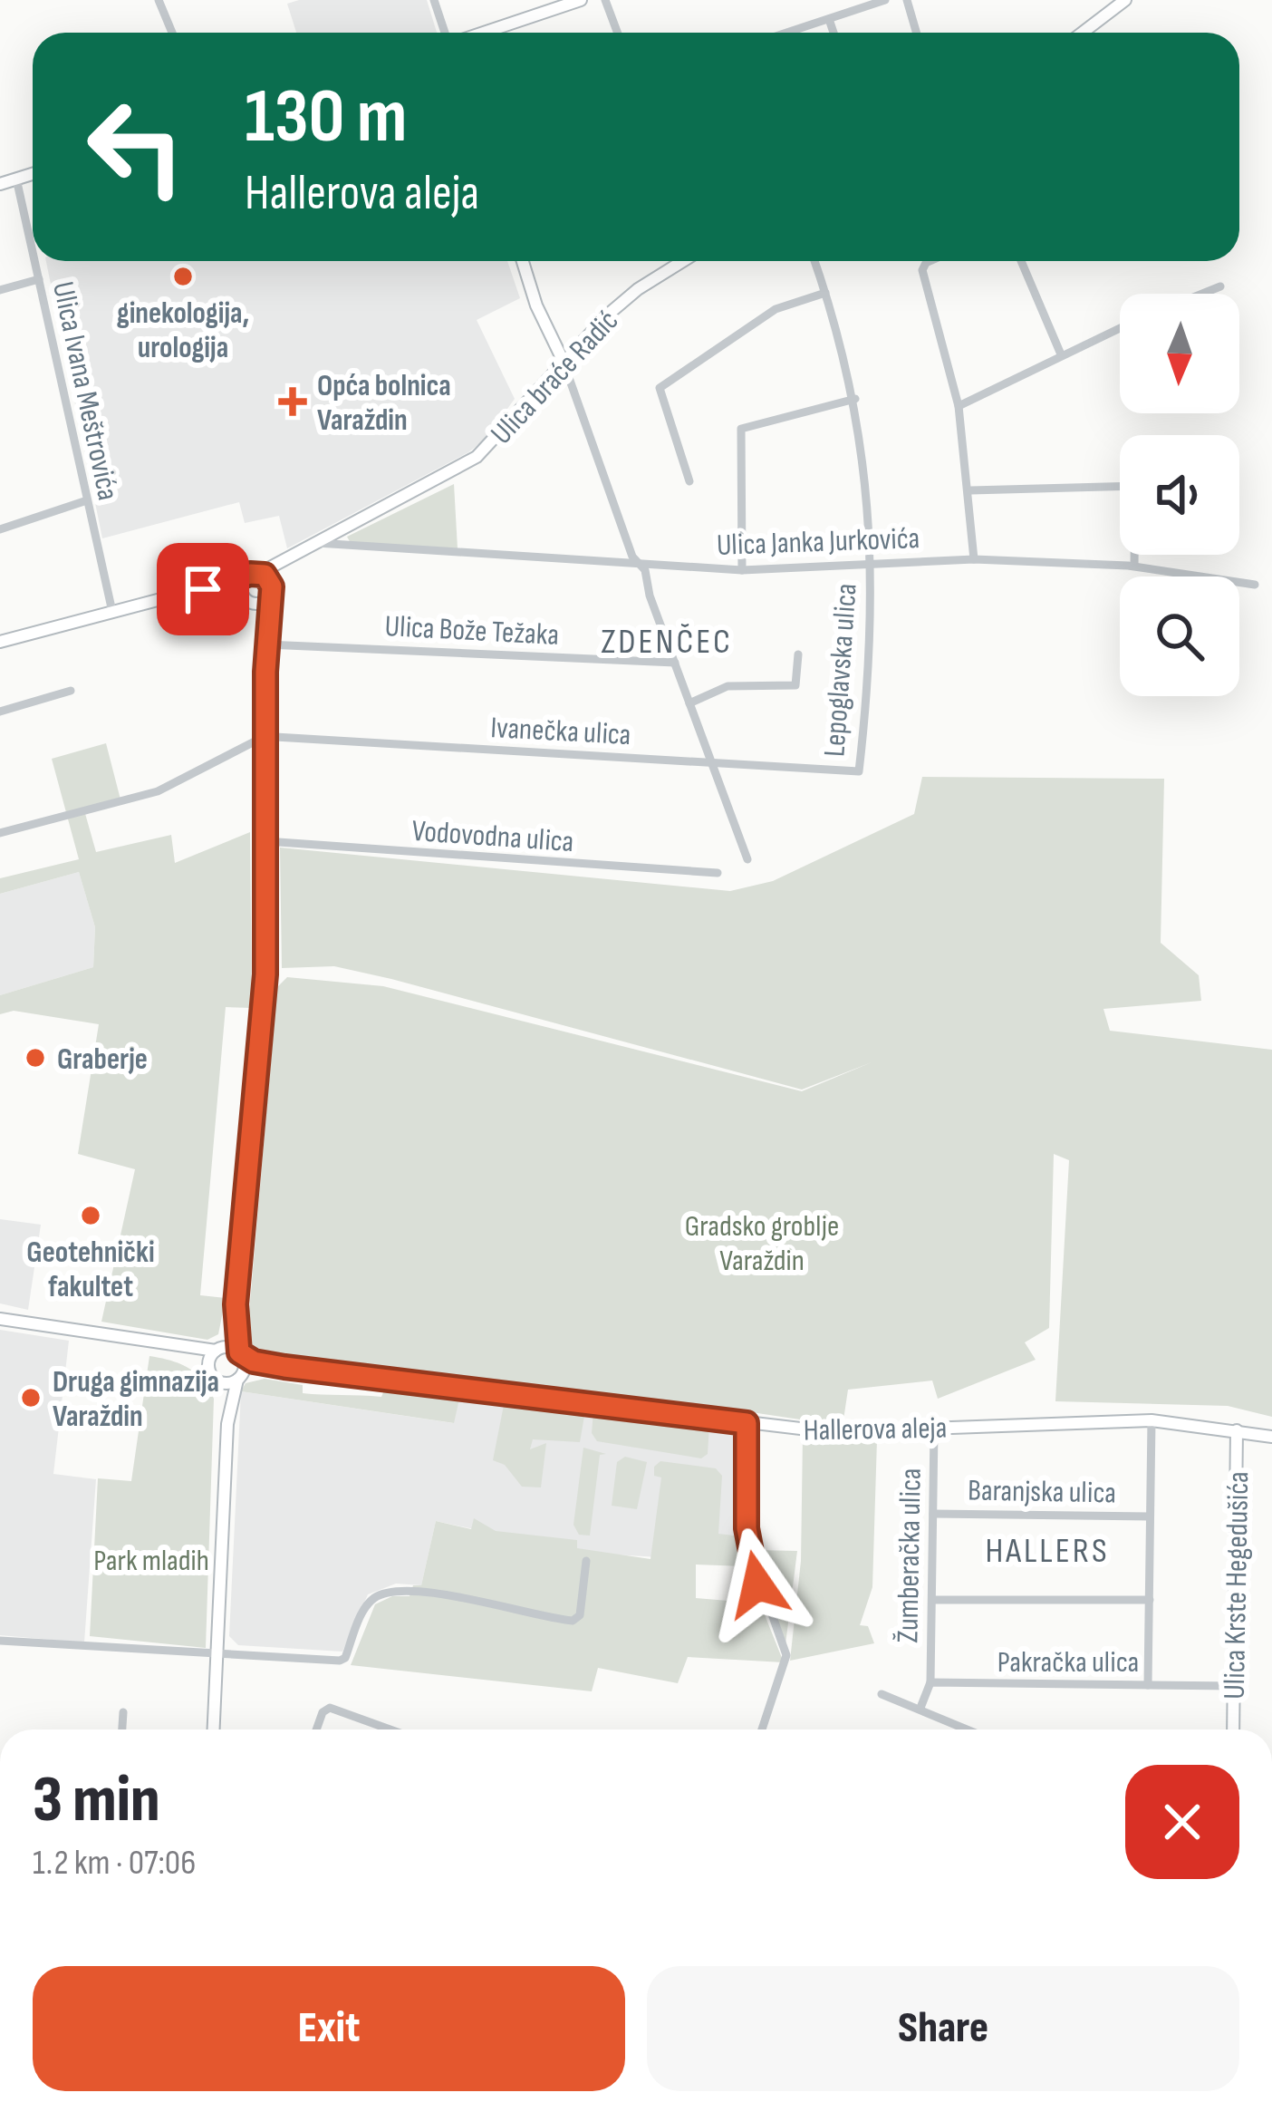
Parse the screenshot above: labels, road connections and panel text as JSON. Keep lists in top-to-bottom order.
{
  "streets": {
    "main road": ["Ulica braće Radić", "Hallerova aleja", "Ulica Krste Hegedušića"],
    "street": [
      "Ulica Ivana Meštrovića",
      "Ulica Janka Jurkovića",
      "Ulica Bože Težaka",
      "Lepoglavska ulica",
      "Ivanečka ulica",
      "Vodovodna ulica",
      "Baranjska ulica",
      "Žumberačka ulica",
      "Pakračka ulica"
    ]
  },
  "crossings": [
    ["Ulica braće Radić", "Ulica Janka Jurkovića"],
    ["Ulica Janka Jurkovića", "Lepoglavska ulica"],
    ["Lepoglavska ulica", "Ivanečka ulica"],
    ["Hallerova aleja", "Žumberačka ulica"],
    ["Hallerova aleja", "Ulica Krste Hegedušića"],
    ["Baranjska ulica", "Žumberačka ulica"],
    ["Žumberačka ulica", "Pakračka ulica"],
    ["Ulica Krste Hegedušića", "Pakračka ulica"]
  ],
  "districts": ["ZDENČEC", "HALLERS"],
  "parks": ["Gradsko groblje Varaždin", "Park mladih"],
  "places": {
    "other": [
      "ginekologija, urologija",
      "Graberje",
      "Geotehnički fakultet",
      "Druga gimnazija Varaždin"
    ],
    "health": ["Opća bolnica Varaždin"]
  },
  "north": "bottom",
  "page": {
    "turn": ["130 m", "Hallerova aleja"],
    "heading": ["3 min", "1.2 km · 07:06"],
    "buttons": ["Exit", "Share"]
  }
}
